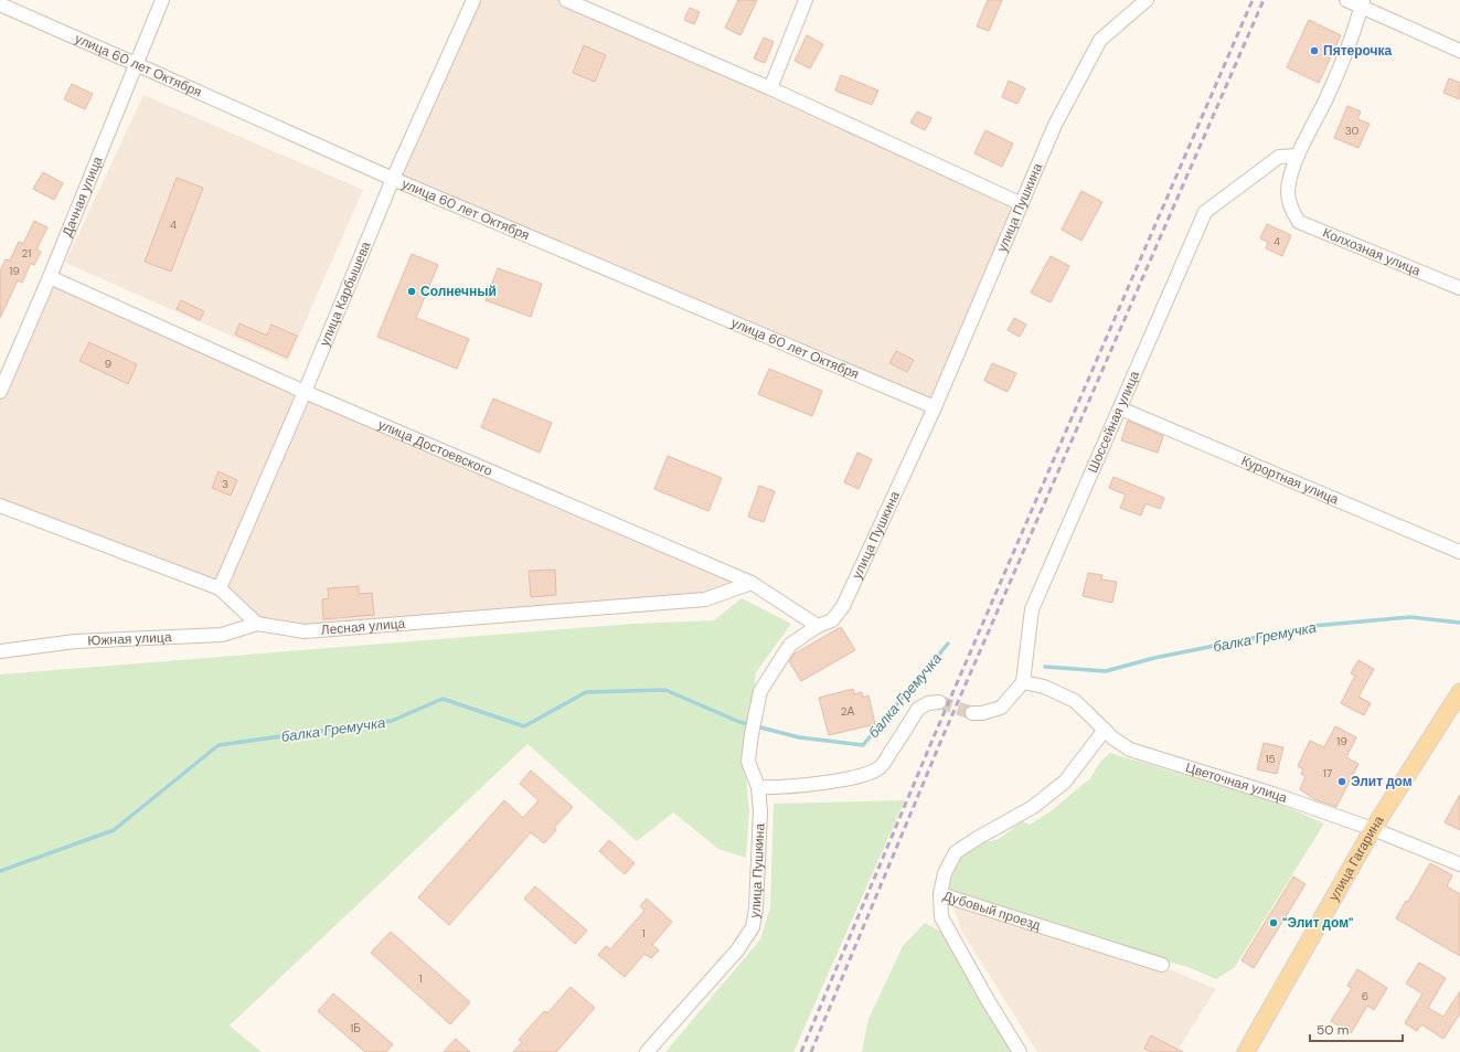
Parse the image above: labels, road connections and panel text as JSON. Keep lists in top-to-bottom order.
{
  "streets": {
    "main road": ["улица Гагарина"],
    "street": [
      "улица 60 лет Октября",
      "Дачная улица",
      "улица Пушкина",
      "Колхозная улица",
      "улица Карбышева",
      "Шоссейная улица",
      "улица Достоевского",
      "Курортная улица",
      "Лесная улица",
      "Южная улица",
      "Цветочная улица",
      "Дубовый проезд"
    ]
  },
  "crossings": [
    ["улица 60 лет Октября", "Дачная улица"],
    ["улица 60 лет Октября", "улица Пушкина"],
    ["улица 60 лет Октября", "улица Карбышева"],
    ["Дачная улица", "улица Достоевского"],
    ["улица Пушкина", "улица Достоевского"],
    ["Колхозная улица", "Шоссейная улица"],
    ["улица Карбышева", "улица Достоевского"],
    ["Шоссейная улица", "Курортная улица"],
    ["Шоссейная улица", "Цветочная улица"],
    ["улица Достоевского", "Лесная улица"],
    ["Лесная улица", "Южная улица"],
    ["Цветочная улица", "улица Гагарина"]
  ],
  "water": ["балка Гремучка"],
  "places": [
    "Пятерочка",
    "Солнечный",
    "Элит дом",
    "\"Элит дом\""
  ],
  "house_numbers": [
    "30",
    "4",
    "4",
    "21",
    "19",
    "9",
    "3",
    "2А",
    "19",
    "15",
    "17",
    "1",
    "1",
    "6",
    "1Б"
  ],
  "scale_bar": "50 m"
}
